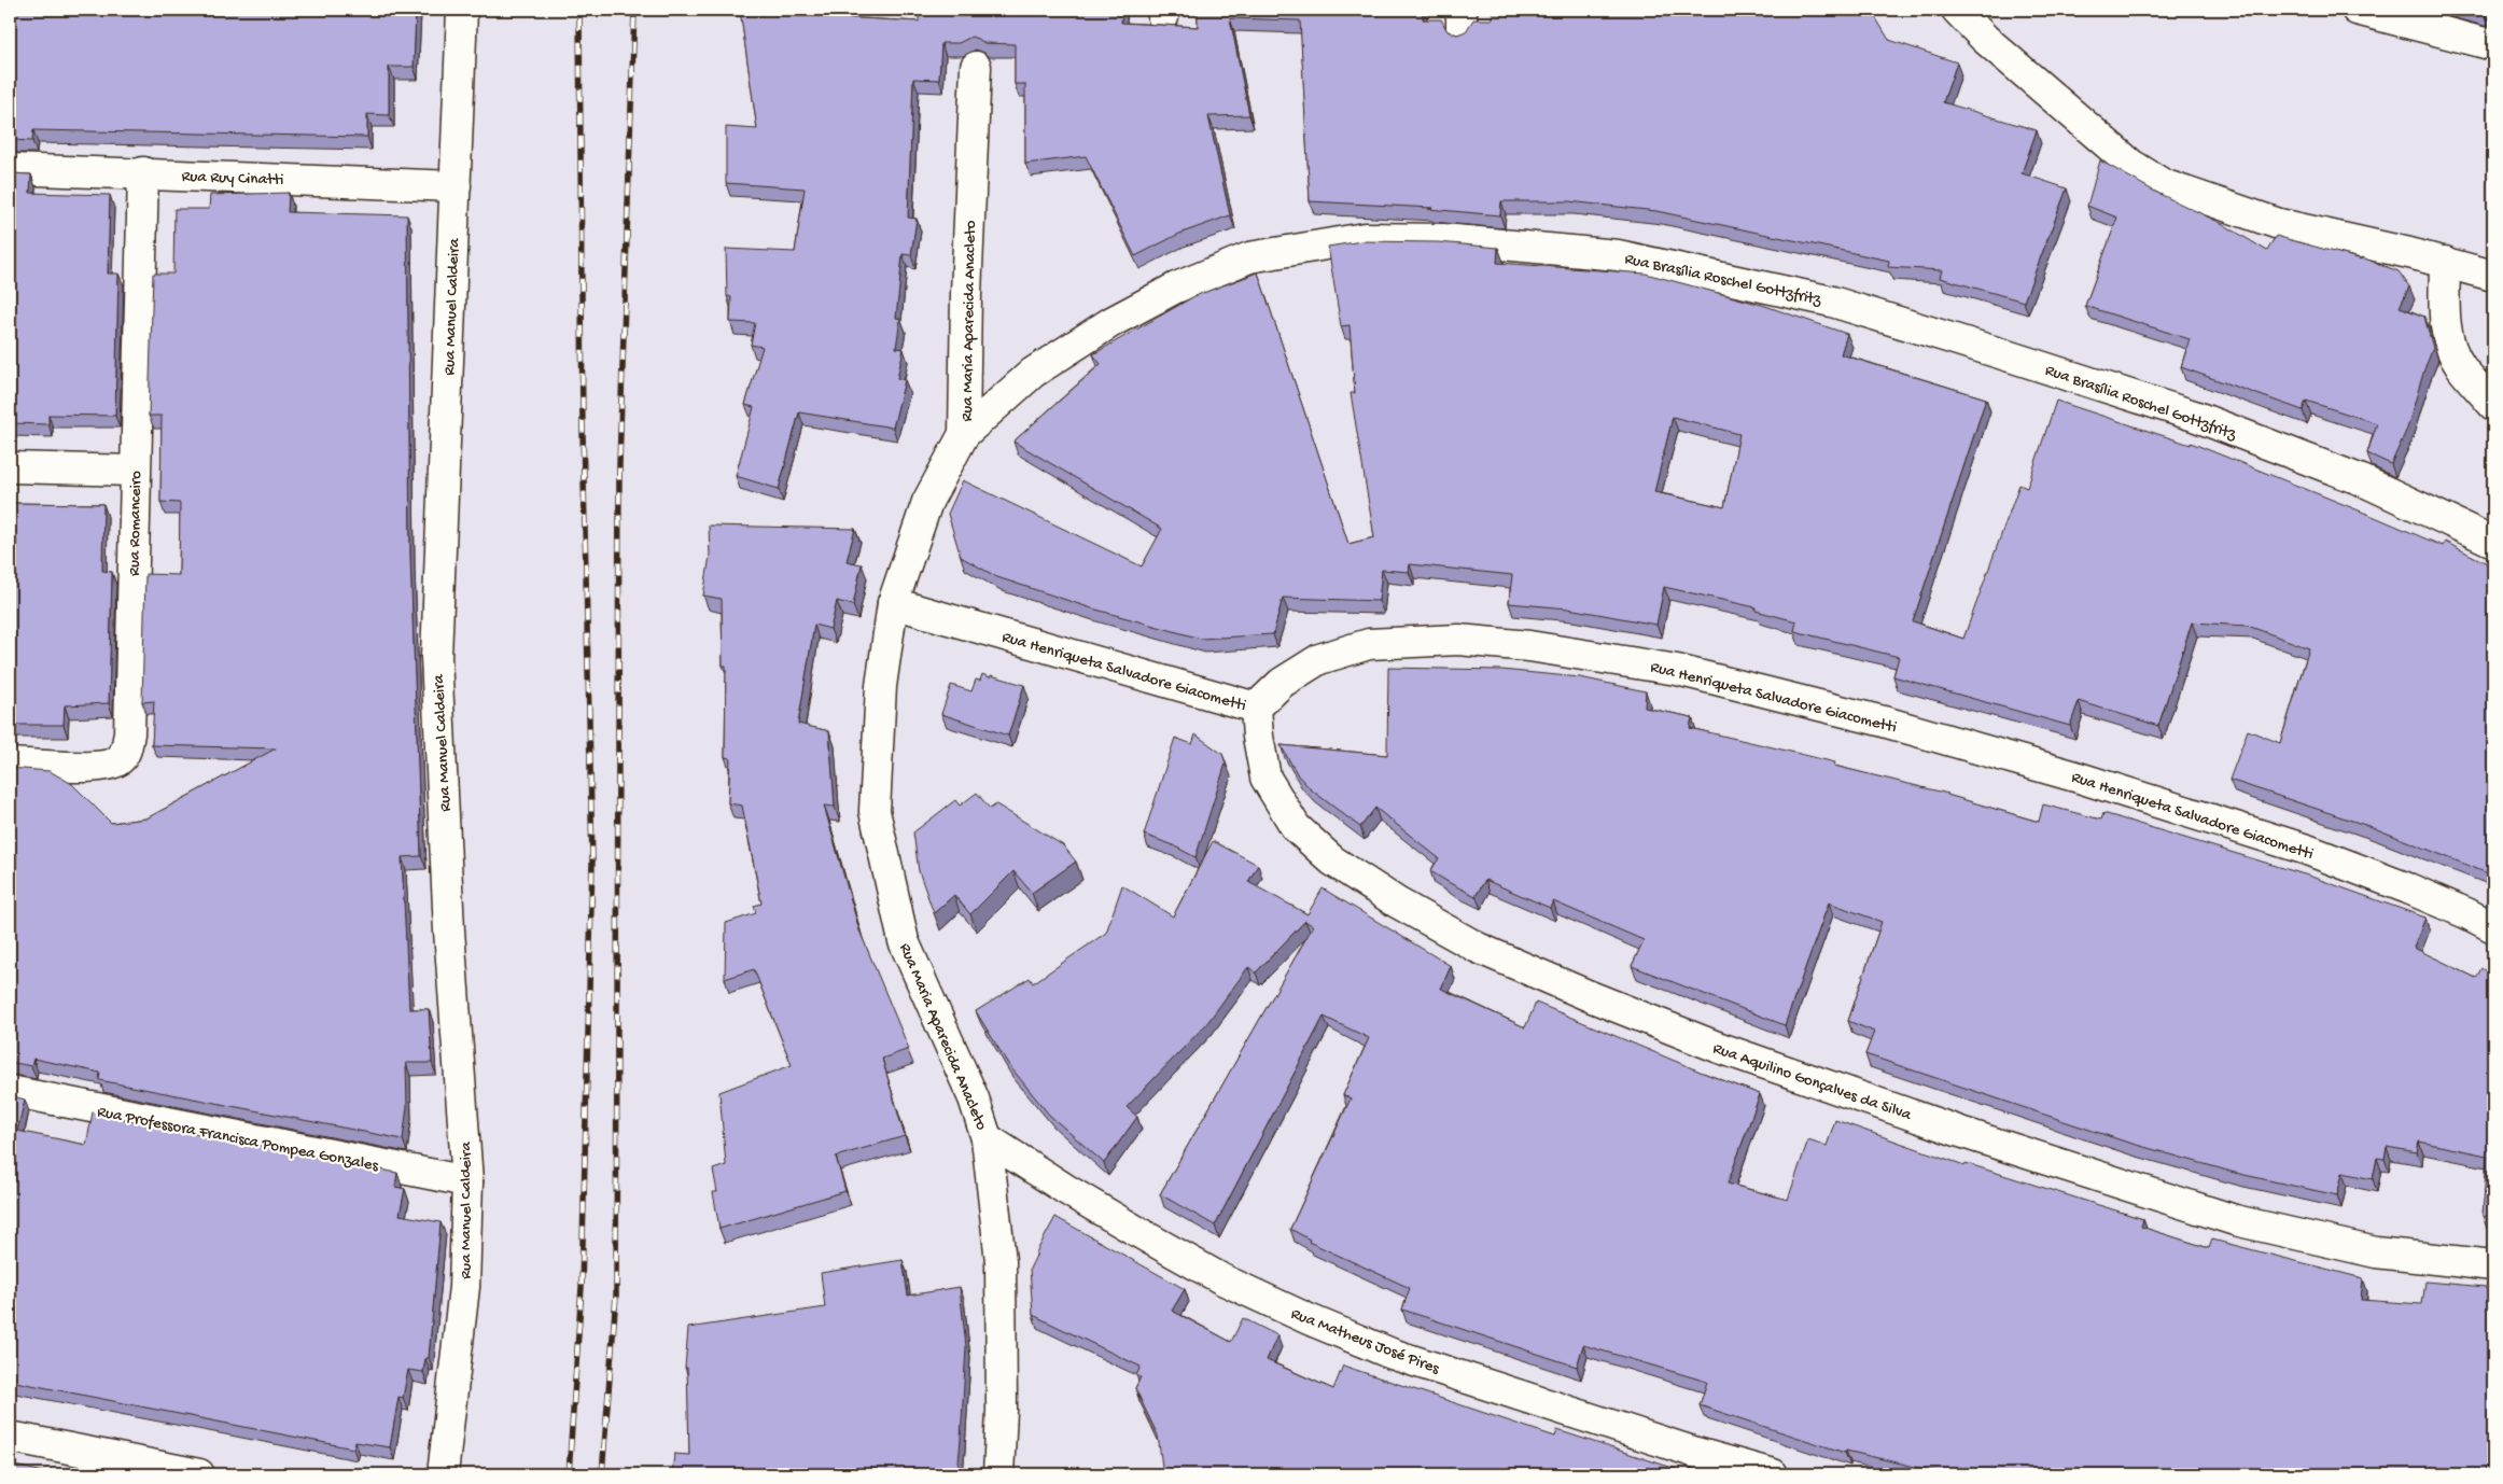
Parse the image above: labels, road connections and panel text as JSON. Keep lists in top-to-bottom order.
{
  "streets": {
    "street": [
      "Rua Ruy Cinatti",
      "Rua Brasília Roschel Gottzfritz",
      "Rua Manuel Caldeira",
      "Rua Maria Aparecida Anacleto",
      "Rua Romanceiro",
      "Rua Henriqueta Salvadore Giacometti",
      "Rua Aquilino Gonçalves da Silva",
      "Rua Professora Francisca Pompea Gonzales",
      "Rua Matheus José Pires"
    ]
  },
  "crossings": [
    ["Rua Ruy Cinatti", "Rua Manuel Caldeira"],
    ["Rua Ruy Cinatti", "Rua Romanceiro"],
    ["Rua Brasília Roschel Gottzfritz", "Rua Maria Aparecida Anacleto"],
    ["Rua Manuel Caldeira", "Rua Professora Francisca Pompea Gonzales"],
    ["Rua Maria Aparecida Anacleto", "Rua Henriqueta Salvadore Giacometti"],
    ["Rua Maria Aparecida Anacleto", "Rua Matheus José Pires"],
    ["Rua Henriqueta Salvadore Giacometti", "Rua Aquilino Gonçalves da Silva"]
  ]
}
